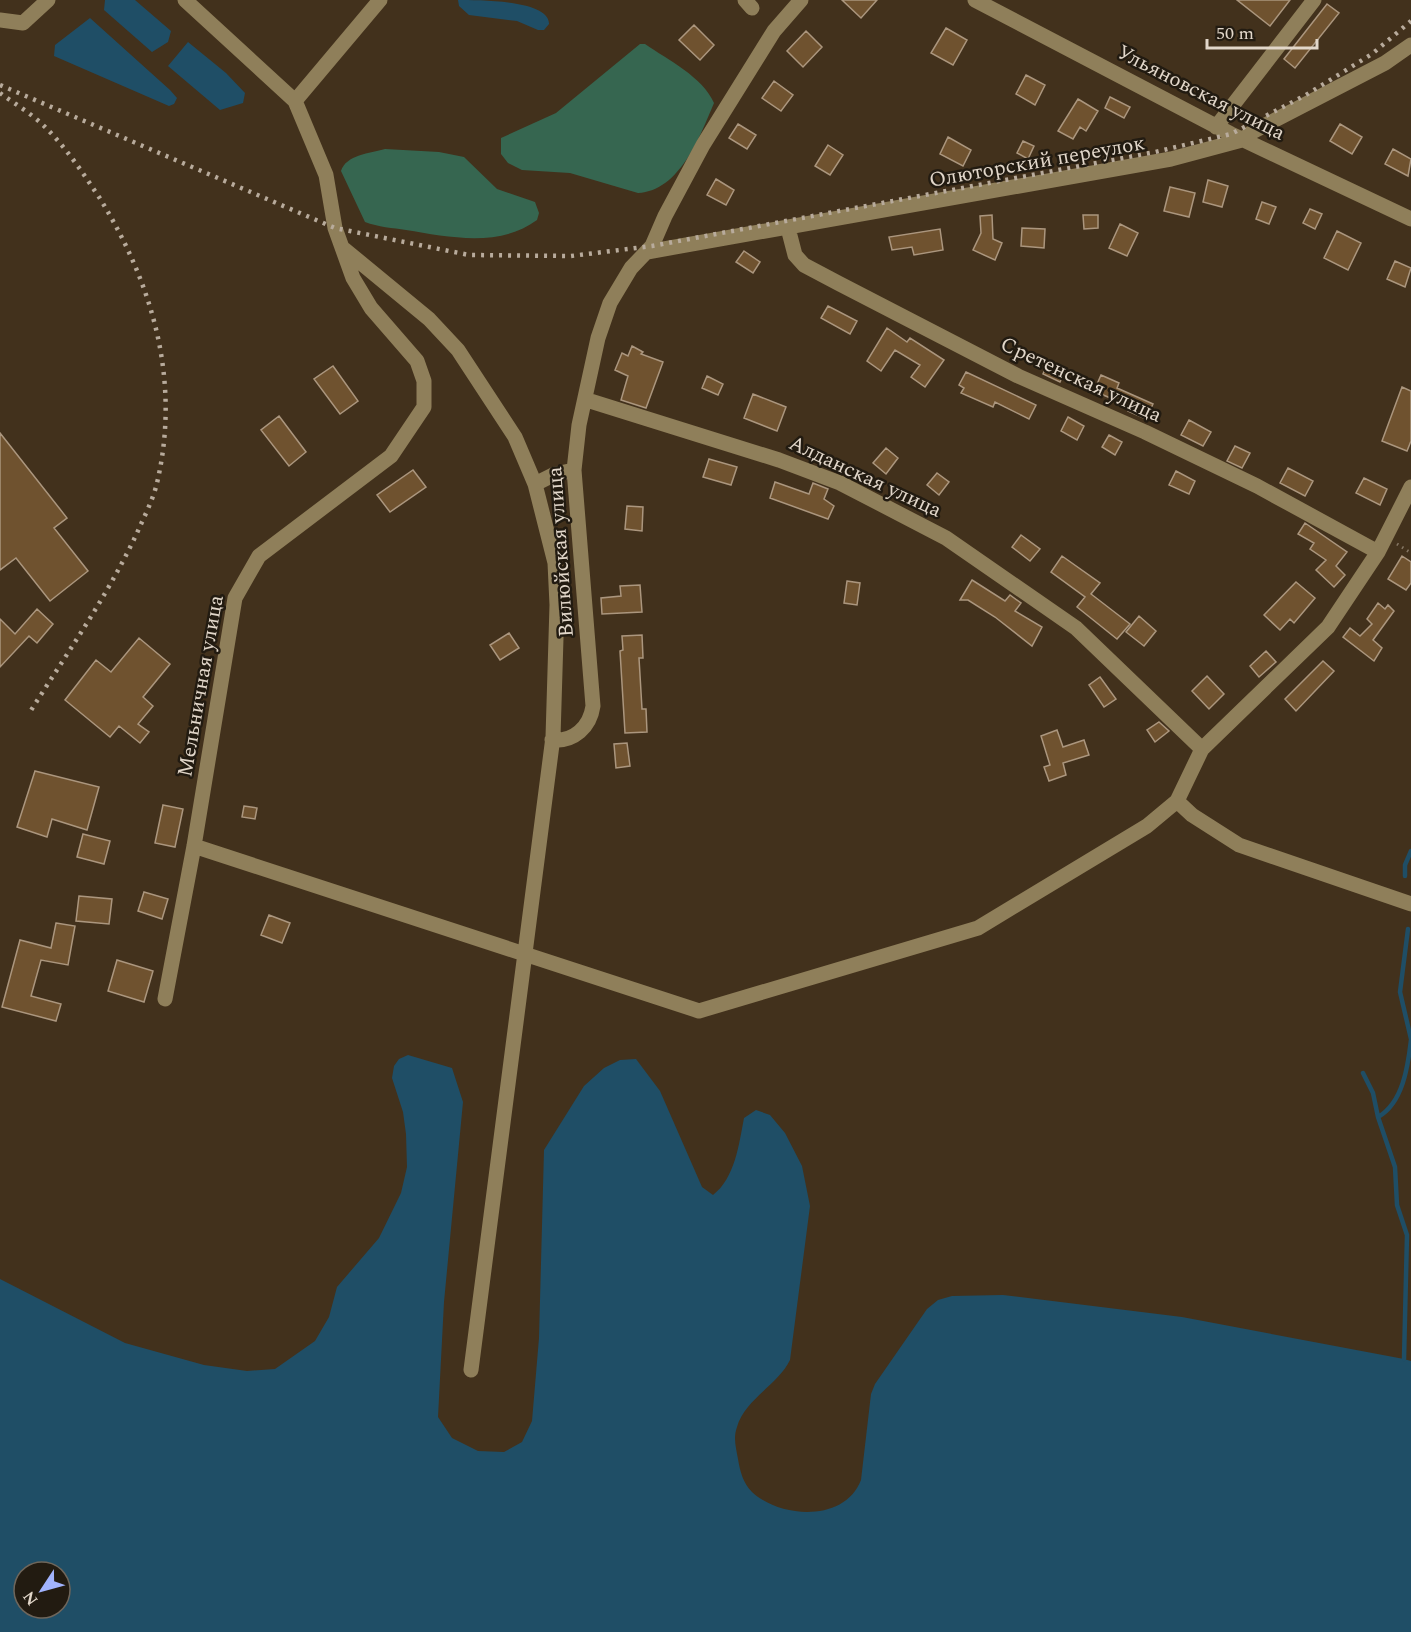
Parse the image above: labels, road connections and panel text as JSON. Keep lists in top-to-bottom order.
{
  "streets": {
    "street": [
      "Ульяновская улица",
      "Олюторский переулок",
      "Сретенская улица",
      "Алданская улица",
      "Вилюйская улица",
      "Мельничная улица"
    ]
  },
  "crossings": [
    ["Ульяновская улица", "Олюторский переулок"],
    ["Олюторский переулок", "Сретенская улица"],
    ["Олюторский переулок", "Вилюйская улица"],
    ["Алданская улица", "Вилюйская улица"]
  ],
  "scale_bar": "50 m",
  "north": "bottom left"
}
